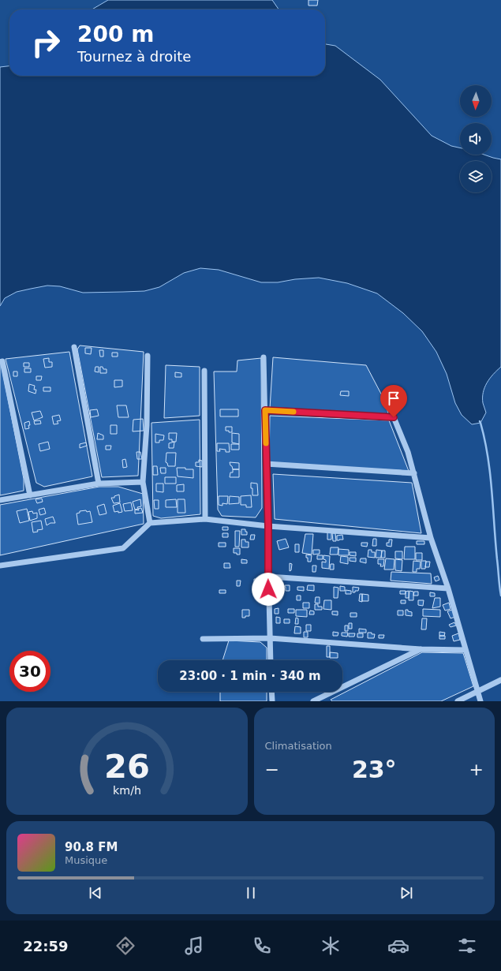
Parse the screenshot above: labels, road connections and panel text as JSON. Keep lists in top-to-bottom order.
{
  "north": "bottom",
  "page": {
    "turn": ["200 m", "Tournez à droite"],
    "limit": "30",
    "trip": "23:00 · 1 min · 340 m",
    "tile": "Climatisation",
    "heat": ["−", "23°", "+"],
    "song": ["90.8 FM", "Musique"],
    "tabs": "22:59",
    "gauge": ["26", "km/h"]
  }
}
